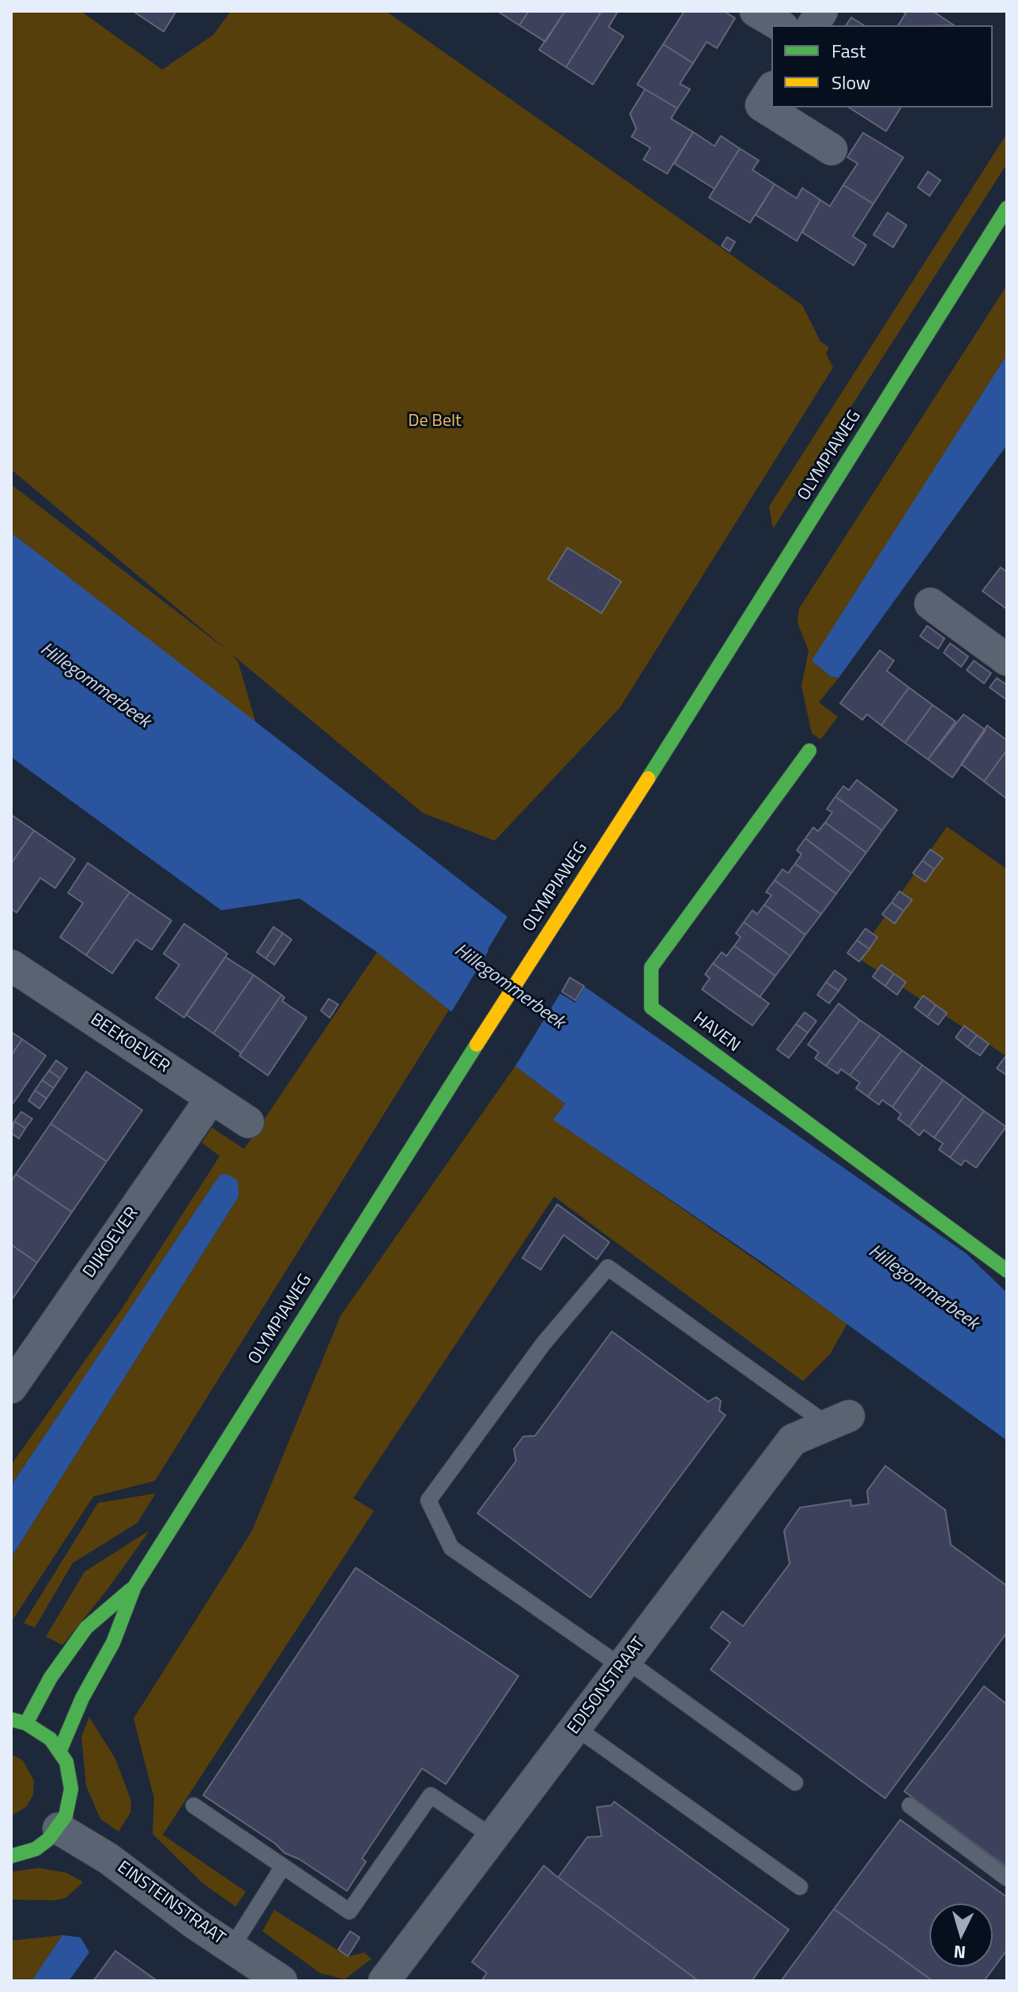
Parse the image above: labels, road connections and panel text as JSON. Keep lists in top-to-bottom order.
{
  "streets": {
    "main road": ["OLYMPIAWEG", "HAVEN"],
    "street": [
      "BEEKOEVER",
      "DIJKOEVER",
      "EDISONSTRAAT",
      "EINSTEINSTRAAT"
    ]
  },
  "crossings": [
    ["BEEKOEVER", "DIJKOEVER"]
  ],
  "water": ["Hillegommerbeek"],
  "parks": ["De Belt"],
  "legend": ["Fast", "Slow"],
  "north": "bottom"
}
